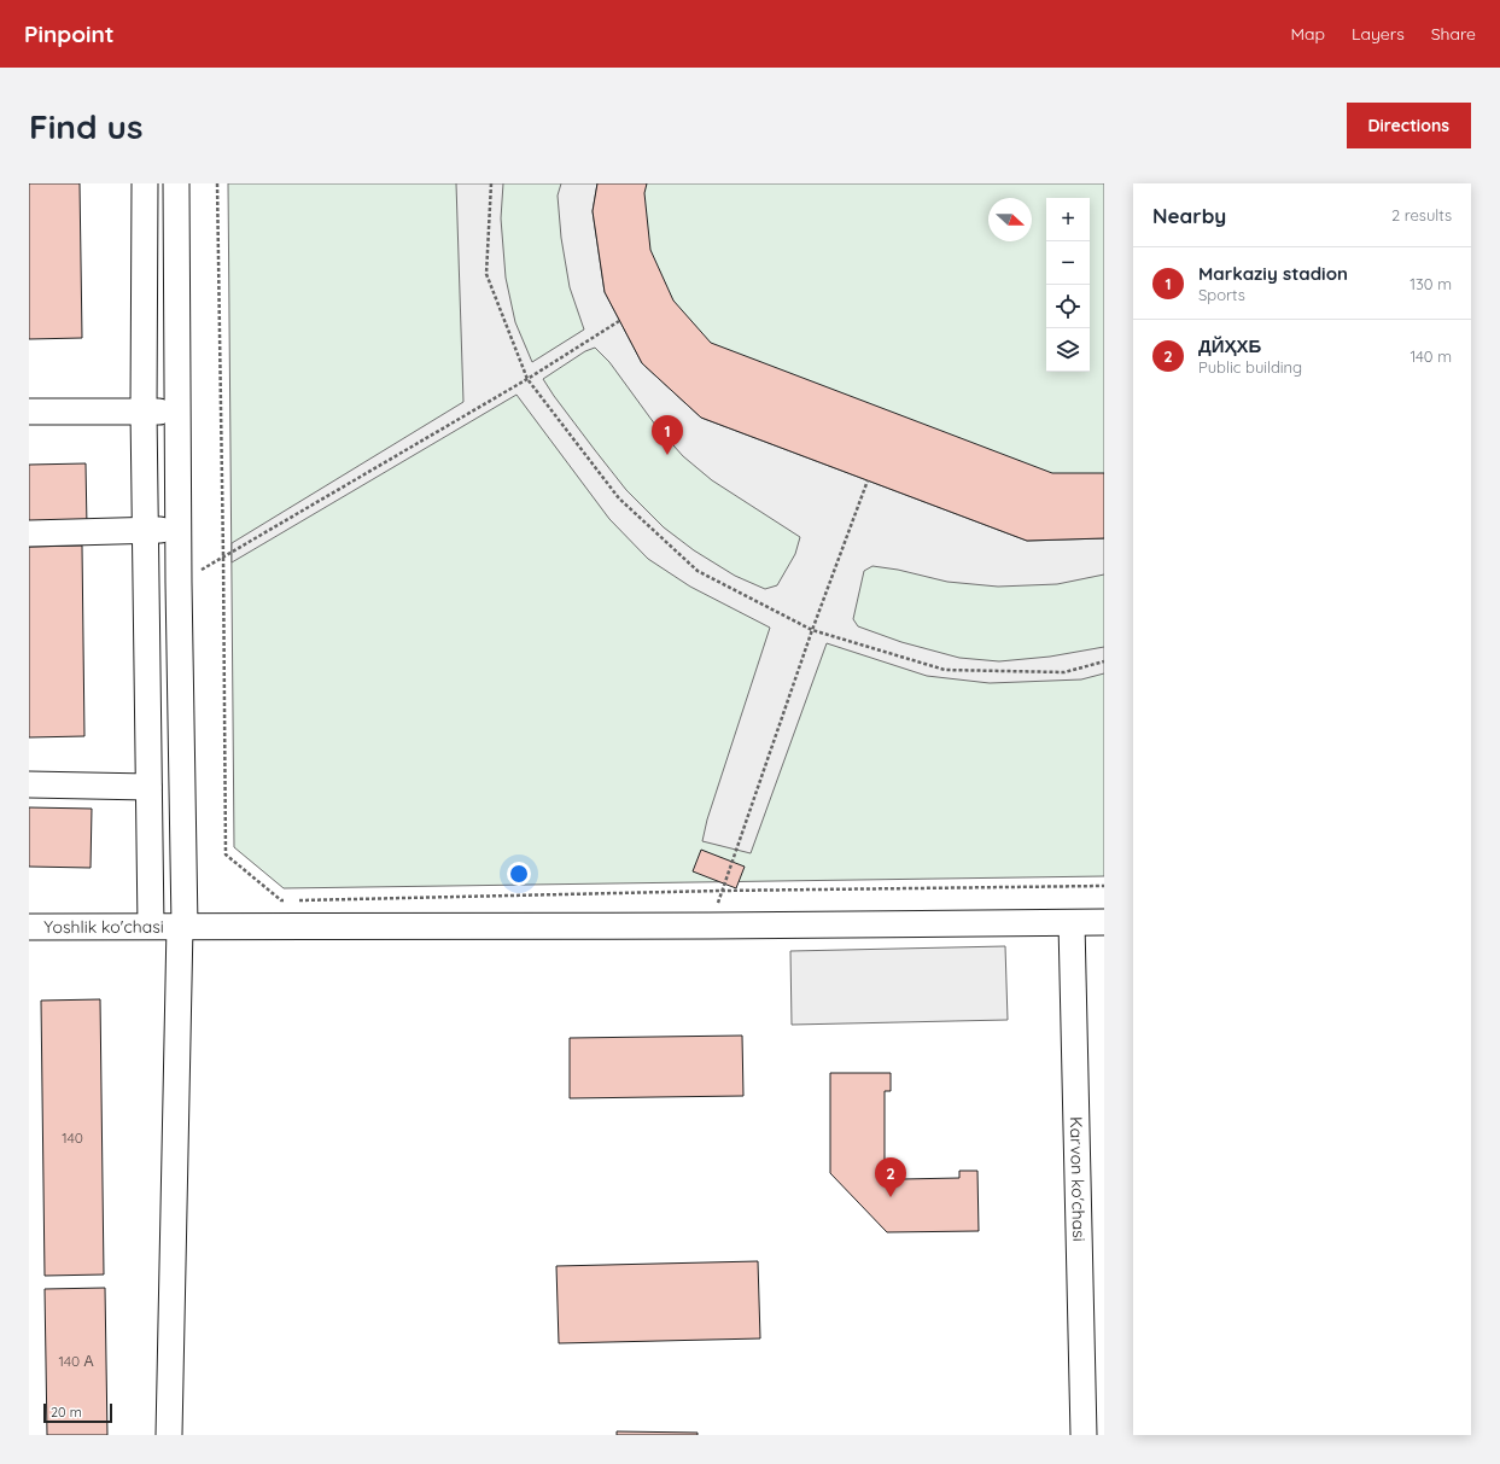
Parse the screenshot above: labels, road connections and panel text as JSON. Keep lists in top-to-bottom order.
{
  "streets": {
    "street": ["Yoshlik ko'chasi", "Karvon ko'chasi"]
  },
  "crossings": [
    ["Yoshlik ko'chasi", "Karvon ko'chasi"]
  ],
  "house_numbers": ["140", "140 А"],
  "scale_bar": "20 m",
  "north": "right",
  "page": {
    "header": "Pinpoint",
    "nav": ["Map", "Layers", "Share"],
    "buttons": "Directions",
    "title": "Find us",
    "heading": ["Nearby", "2 results"],
    "map_buttons": ["+", "−"],
    "list": [
      {
        "mark": "1",
        "name": "Markaziy stadion",
        "note": "Sports",
        "value": "130 m"
      },
      {
        "mark": "2",
        "name": "ДЙҲХБ",
        "note": "Public building",
        "value": "140 m"
      }
    ],
    "pins": ["1", "2"],
    "scale": "20 m"
  }
}
